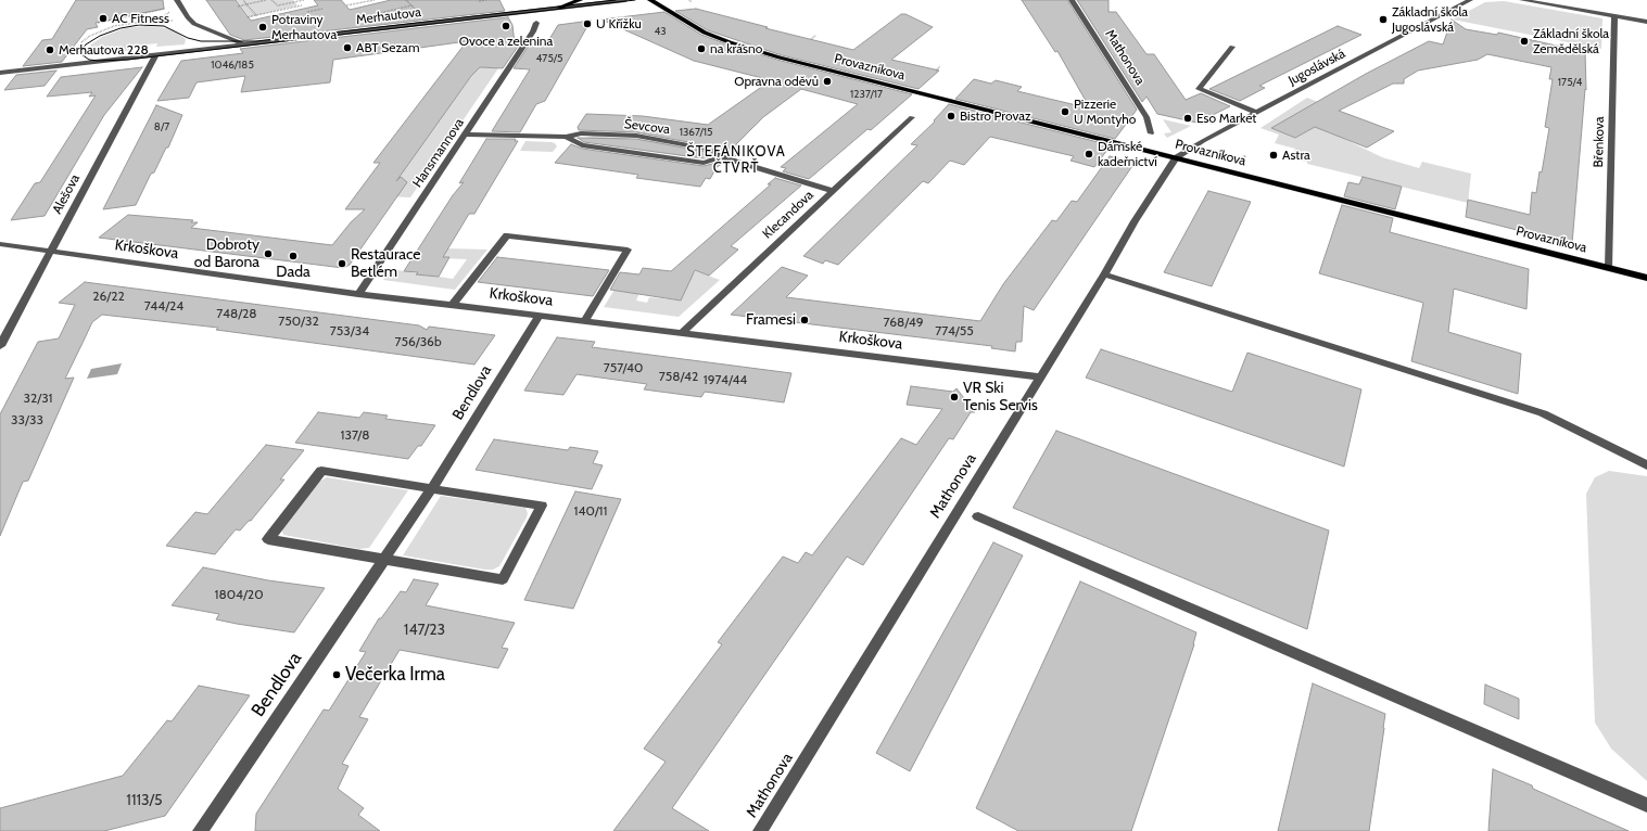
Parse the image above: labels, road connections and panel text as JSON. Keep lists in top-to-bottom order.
{
  "streets": {
    "main road": ["Provazníkova"],
    "street": [
      "Merhautova",
      "Mathonova",
      "Jugoslávská",
      "Ševcova",
      "Břenkova",
      "Hansmannova",
      "Alešova",
      "Klecandova",
      "Krkoškova",
      "Bendlova"
    ]
  },
  "crossings": [
    ["Merhautova", "Alešova"],
    ["Mathonova", "Provazníkova"],
    ["Mathonova", "Jugoslávská"],
    ["Mathonova", "Krkoškova"],
    ["Provazníkova", "Jugoslávská"],
    ["Provazníkova", "Břenkova"],
    ["Ševcova", "Hansmannova"],
    ["Ševcova", "Klecandova"],
    ["Hansmannova", "Krkoškova"],
    ["Alešova", "Krkoškova"],
    ["Klecandova", "Krkoškova"],
    ["Krkoškova", "Bendlova"]
  ],
  "districts": ["ŠTEFÁNIKOVA ČTVRŤ"],
  "places": [
    "AC Fitness",
    "Základní škola Jugoslávská",
    "U Křížku",
    "Ovoce a zelenina",
    "Potraviny Merhautova",
    "Základní škola Zemědělská",
    "ABT Sezam",
    "na krásno",
    "Merhautova 228",
    "Opravna oděvů",
    "Pizzerie U Montyho",
    "Bistro Provaz",
    "Eso Market",
    "Dámské kadeřnictví",
    "Astra",
    "Dobroty od Barona",
    "Dada",
    "Restaurace Betlém",
    "Framesi",
    "VR Ski Tenis Servis",
    "Večerka Irma"
  ],
  "house_numbers": [
    "43",
    "475/5",
    "1046/185",
    "175/4",
    "1237/17",
    "8/7",
    "1367/15",
    "26/22",
    "744/24",
    "748/28",
    "750/32",
    "768/49",
    "753/34",
    "774/55",
    "756/36b",
    "757/40",
    "758/42",
    "1974/44",
    "32/31",
    "33/33",
    "137/8",
    "140/11",
    "1804/20",
    "147/23",
    "1113/5"
  ]
}
